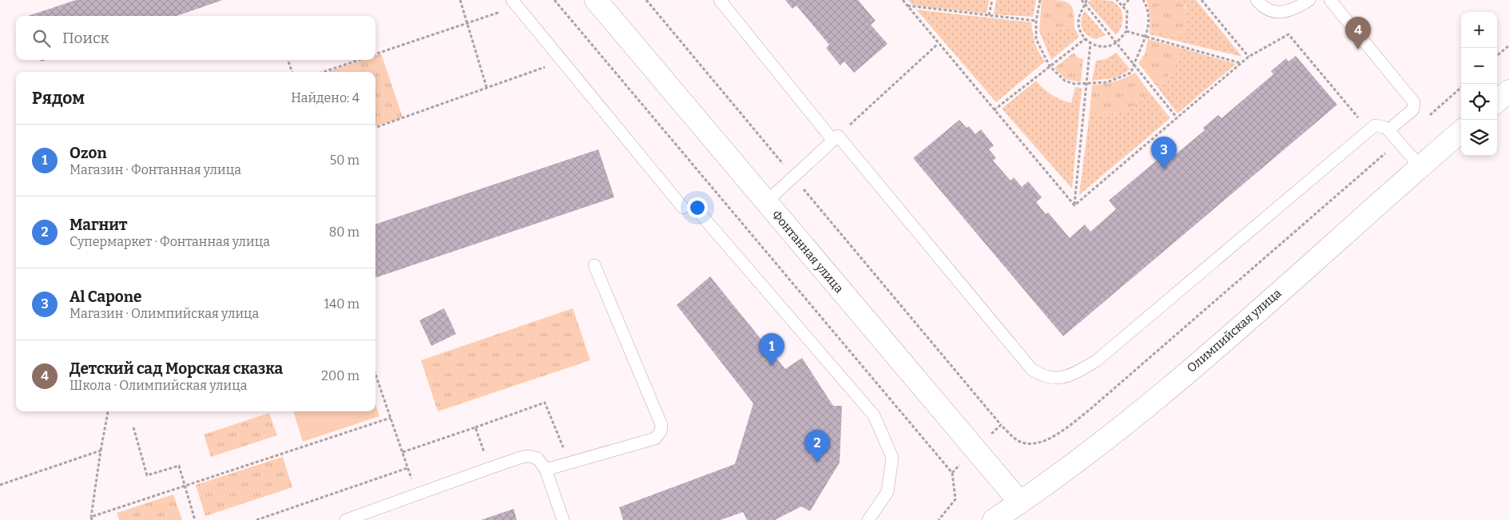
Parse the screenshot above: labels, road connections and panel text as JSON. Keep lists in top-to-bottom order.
{
  "streets": {
    "street": ["Фонтанная улица", "Олимпийская улица"]
  },
  "crossings": [
    ["Фонтанная улица", "Олимпийская улица"]
  ],
  "page": {
    "map_buttons": ["+", "−"],
    "search": "Поиск",
    "pins": [
      "4",
      "3",
      "1",
      "2"
    ],
    "heading": ["Рядом", "Найдено: 4"],
    "list": [
      {
        "mark": "1",
        "name": "Ozon",
        "note": "Магазин · Фонтанная улица",
        "value": "50 m"
      },
      {
        "mark": "2",
        "name": "Магнит",
        "note": "Супермаркет · Фонтанная улица",
        "value": "80 m"
      },
      {
        "mark": "3",
        "name": "Al Capone",
        "note": "Магазин · Олимпийская улица",
        "value": "140 m"
      },
      {
        "mark": "4",
        "name": "Детский сад Морская сказка",
        "note": "Школа · Олимпийская улица",
        "value": "200 m"
      }
    ]
  }
}
